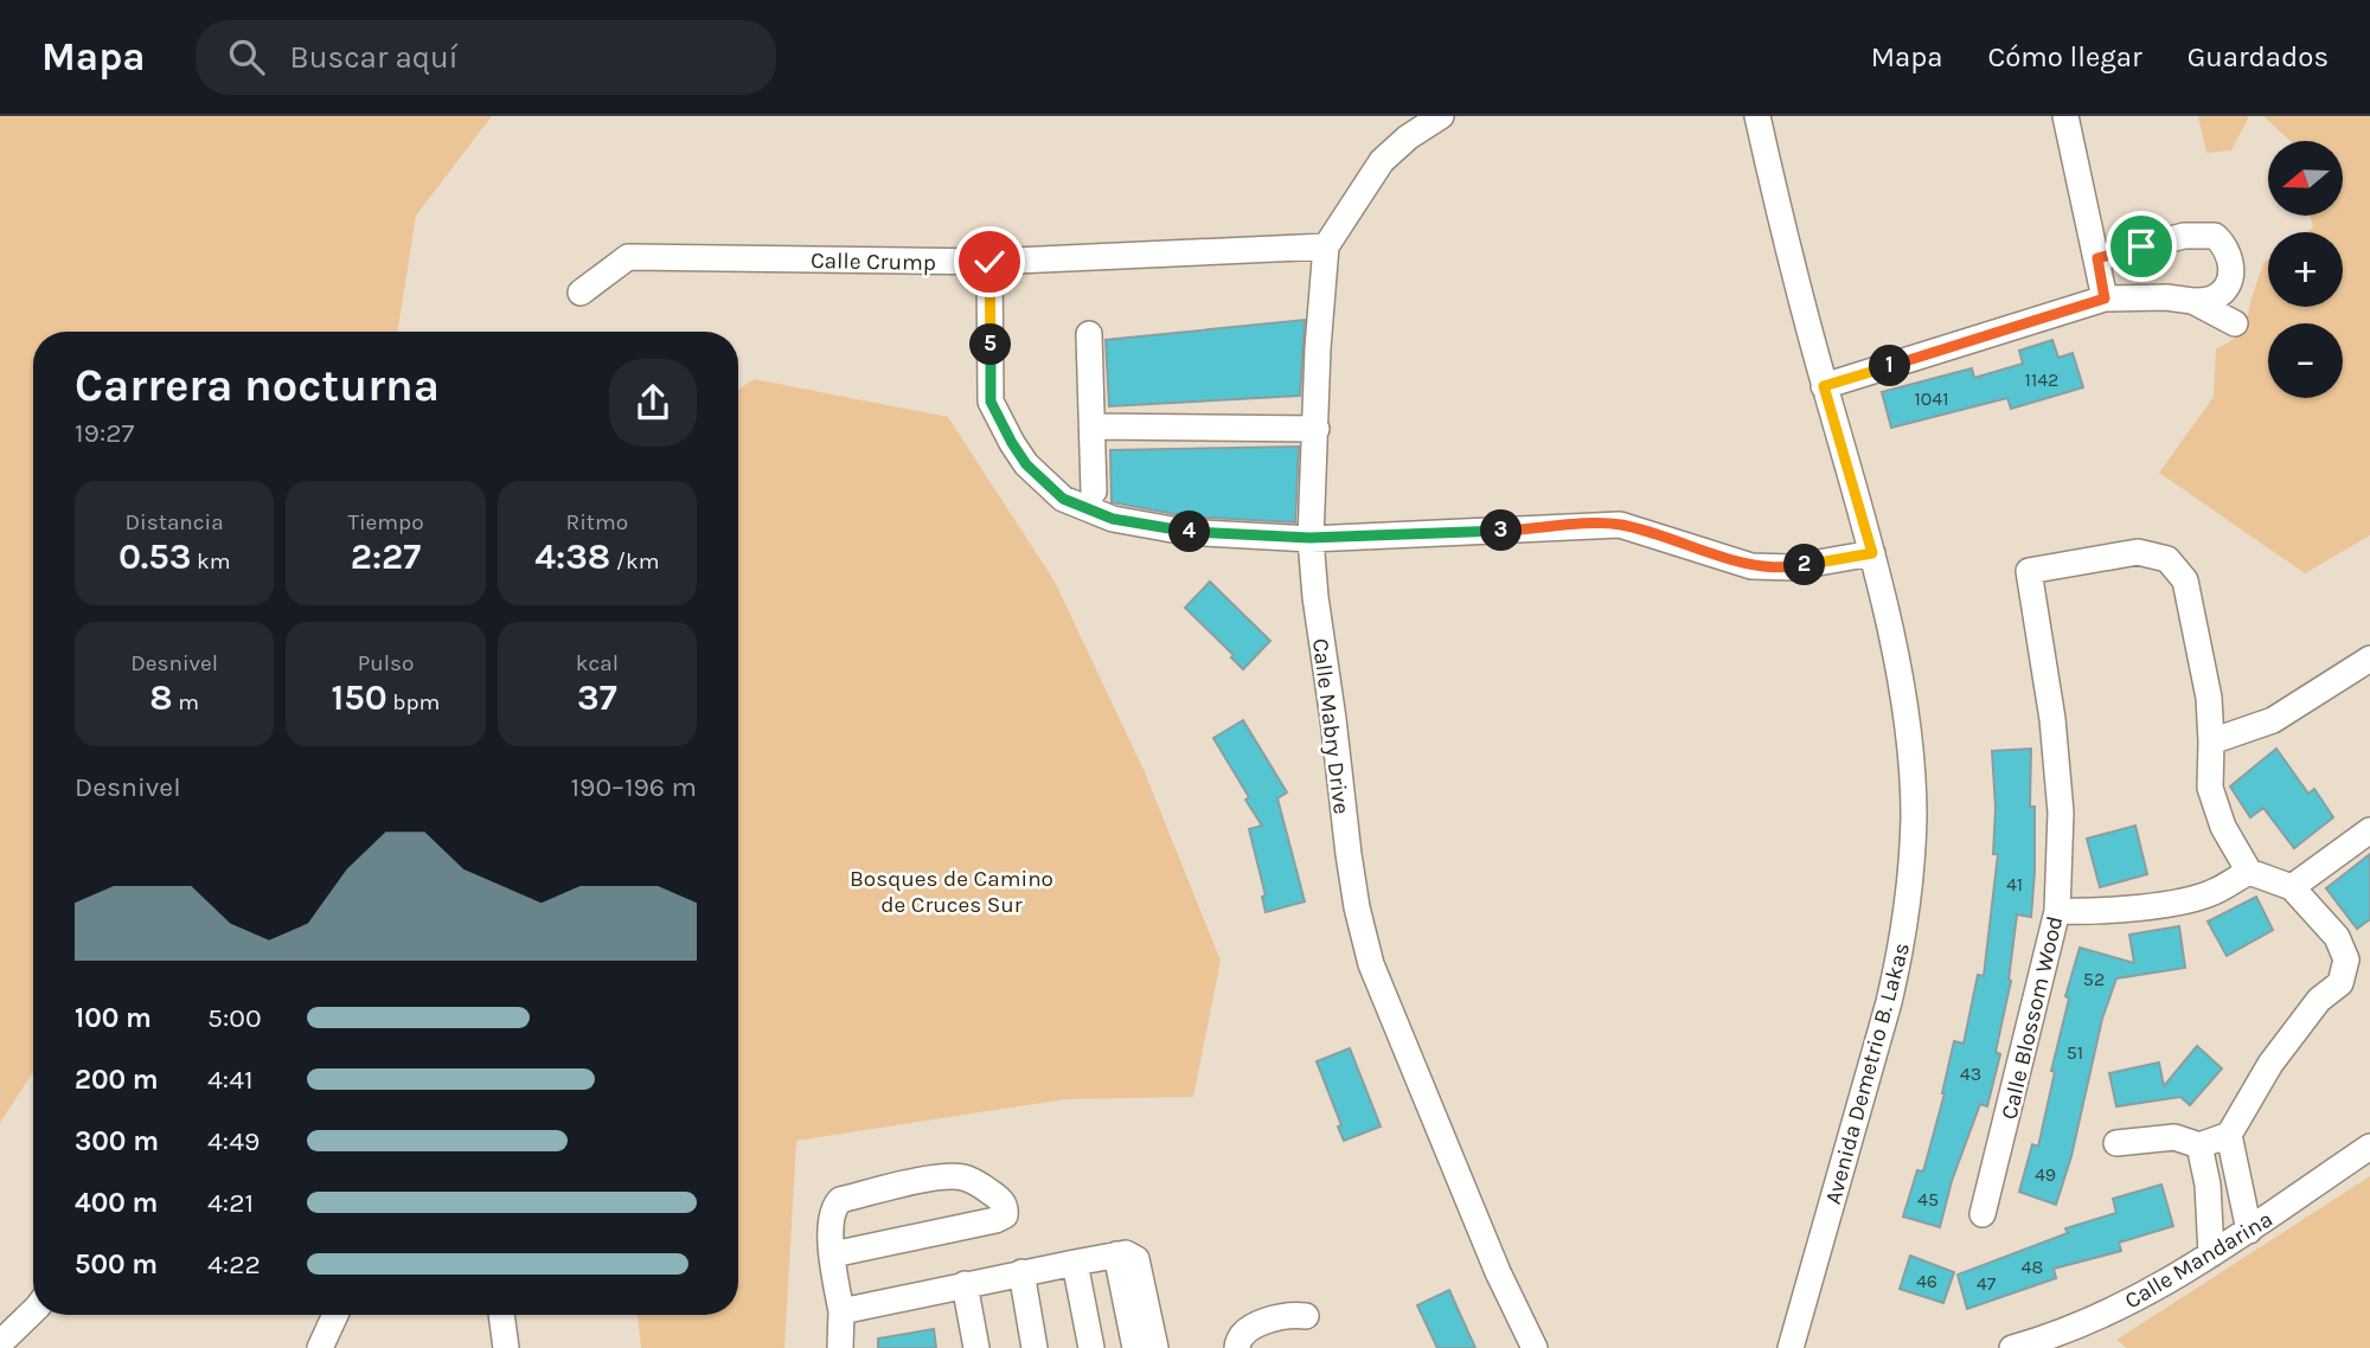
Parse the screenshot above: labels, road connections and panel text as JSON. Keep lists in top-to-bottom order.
{
  "streets": {
    "street": [
      "Calle Crump",
      "Calle Mabry Drive",
      "Calle Blossom Wood",
      "Avenida Demetrio B. Lakas",
      "Calle Mandarina"
    ]
  },
  "crossings": [
    ["Calle Crump", "Calle Mabry Drive"]
  ],
  "parks": ["Bosques de Camino de Cruces Sur"],
  "house_numbers": [
    "1142",
    "1041",
    "41",
    "52",
    "51",
    "43",
    "49",
    "45",
    "48",
    "46",
    "47"
  ],
  "north": "left",
  "page": {
    "header": "Mapa",
    "search": "Buscar aquí",
    "nav": ["Mapa", "Cómo llegar", "Guardados"],
    "map_buttons": ["+", "−"],
    "pins": [
      "5",
      "1",
      "3",
      "4",
      "2"
    ],
    "heading": ["Carrera nocturna", "19:27"],
    "stats": [
      ["Distancia", "0.53 km"],
      ["Tiempo", "2:27"],
      ["Ritmo", "4:38 /km"],
      ["Desnivel", "8 m"],
      ["Pulso", "150 bpm"],
      ["kcal", "37"]
    ],
    "chart": ["Desnivel", "190–196 m"],
    "list": [
      {
        "name": "100 m",
        "note": "5:00"
      },
      {
        "name": "200 m",
        "note": "4:41"
      },
      {
        "name": "300 m",
        "note": "4:49"
      },
      {
        "name": "400 m",
        "note": "4:21"
      },
      {
        "name": "500 m",
        "note": "4:22"
      }
    ]
  }
}
